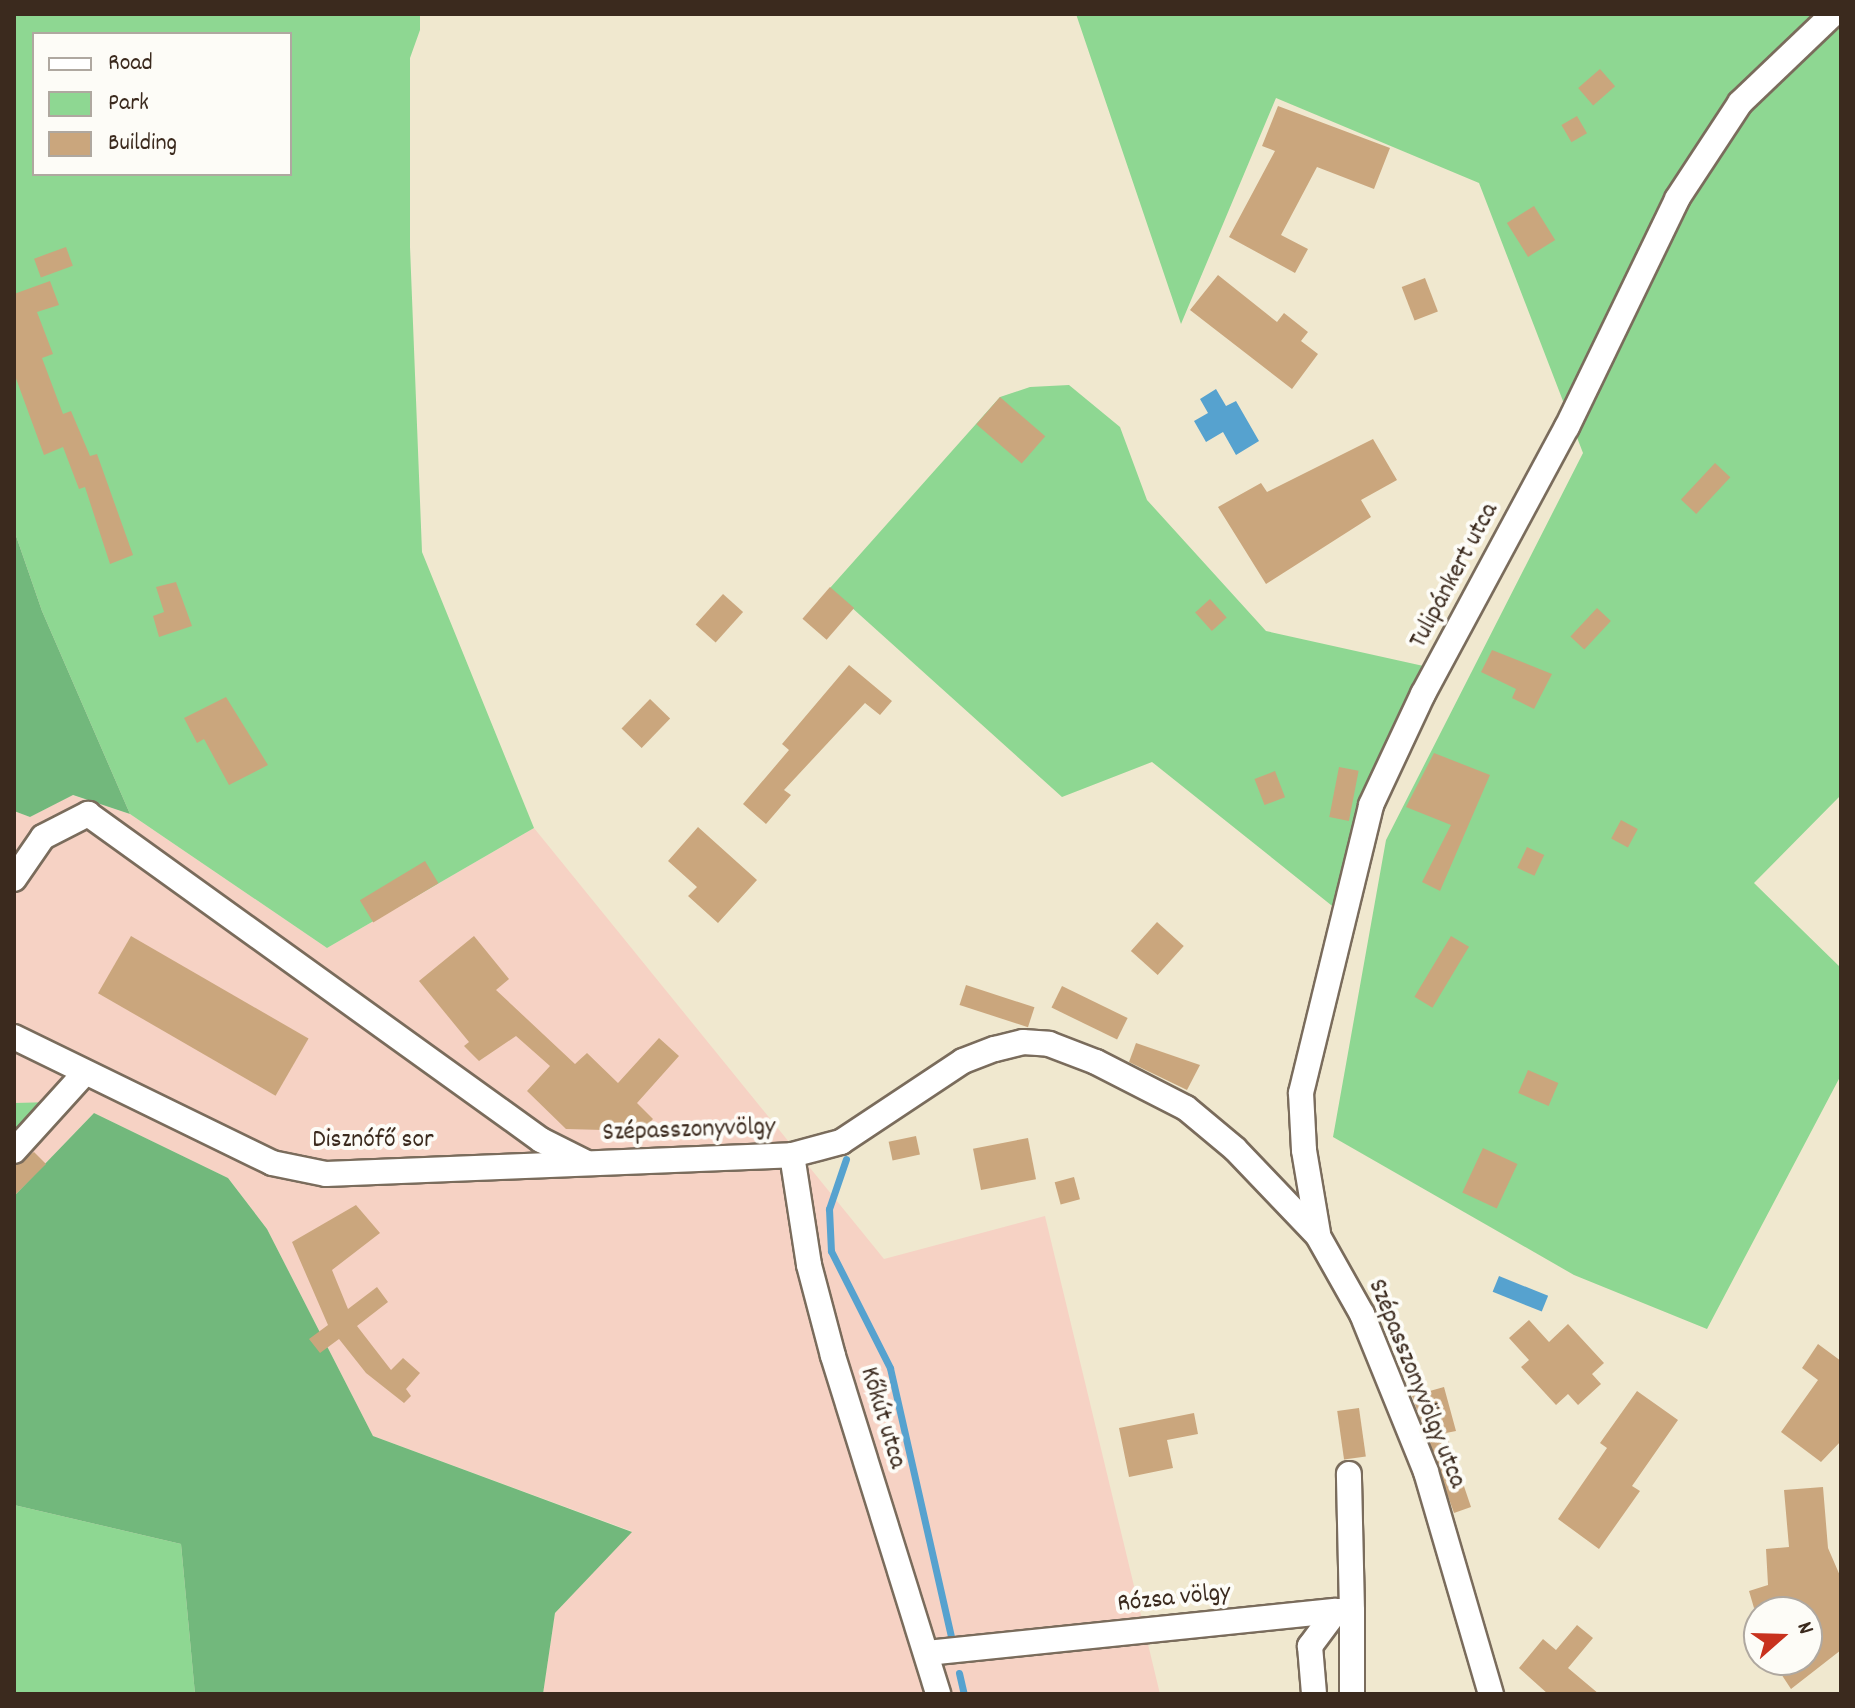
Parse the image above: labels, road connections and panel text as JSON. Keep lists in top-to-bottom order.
{
  "streets": {
    "street": [
      "Tulipánkert utca",
      "Szépasszonyvölgy",
      "Disznófő sor",
      "Szépasszonyvölgy utca",
      "Kőkút utca",
      "Rózsa völgy"
    ]
  },
  "crossings": [
    ["Tulipánkert utca", "Szépasszonyvölgy utca"],
    ["Szépasszonyvölgy", "Disznófő sor"],
    ["Szépasszonyvölgy", "Szépasszonyvölgy utca"],
    ["Szépasszonyvölgy", "Kőkút utca"],
    ["Szépasszonyvölgy utca", "Kőkút utca"],
    ["Kőkút utca", "Rózsa völgy"]
  ],
  "legend": ["Road", "Park", "Building"],
  "north": "right"
}
